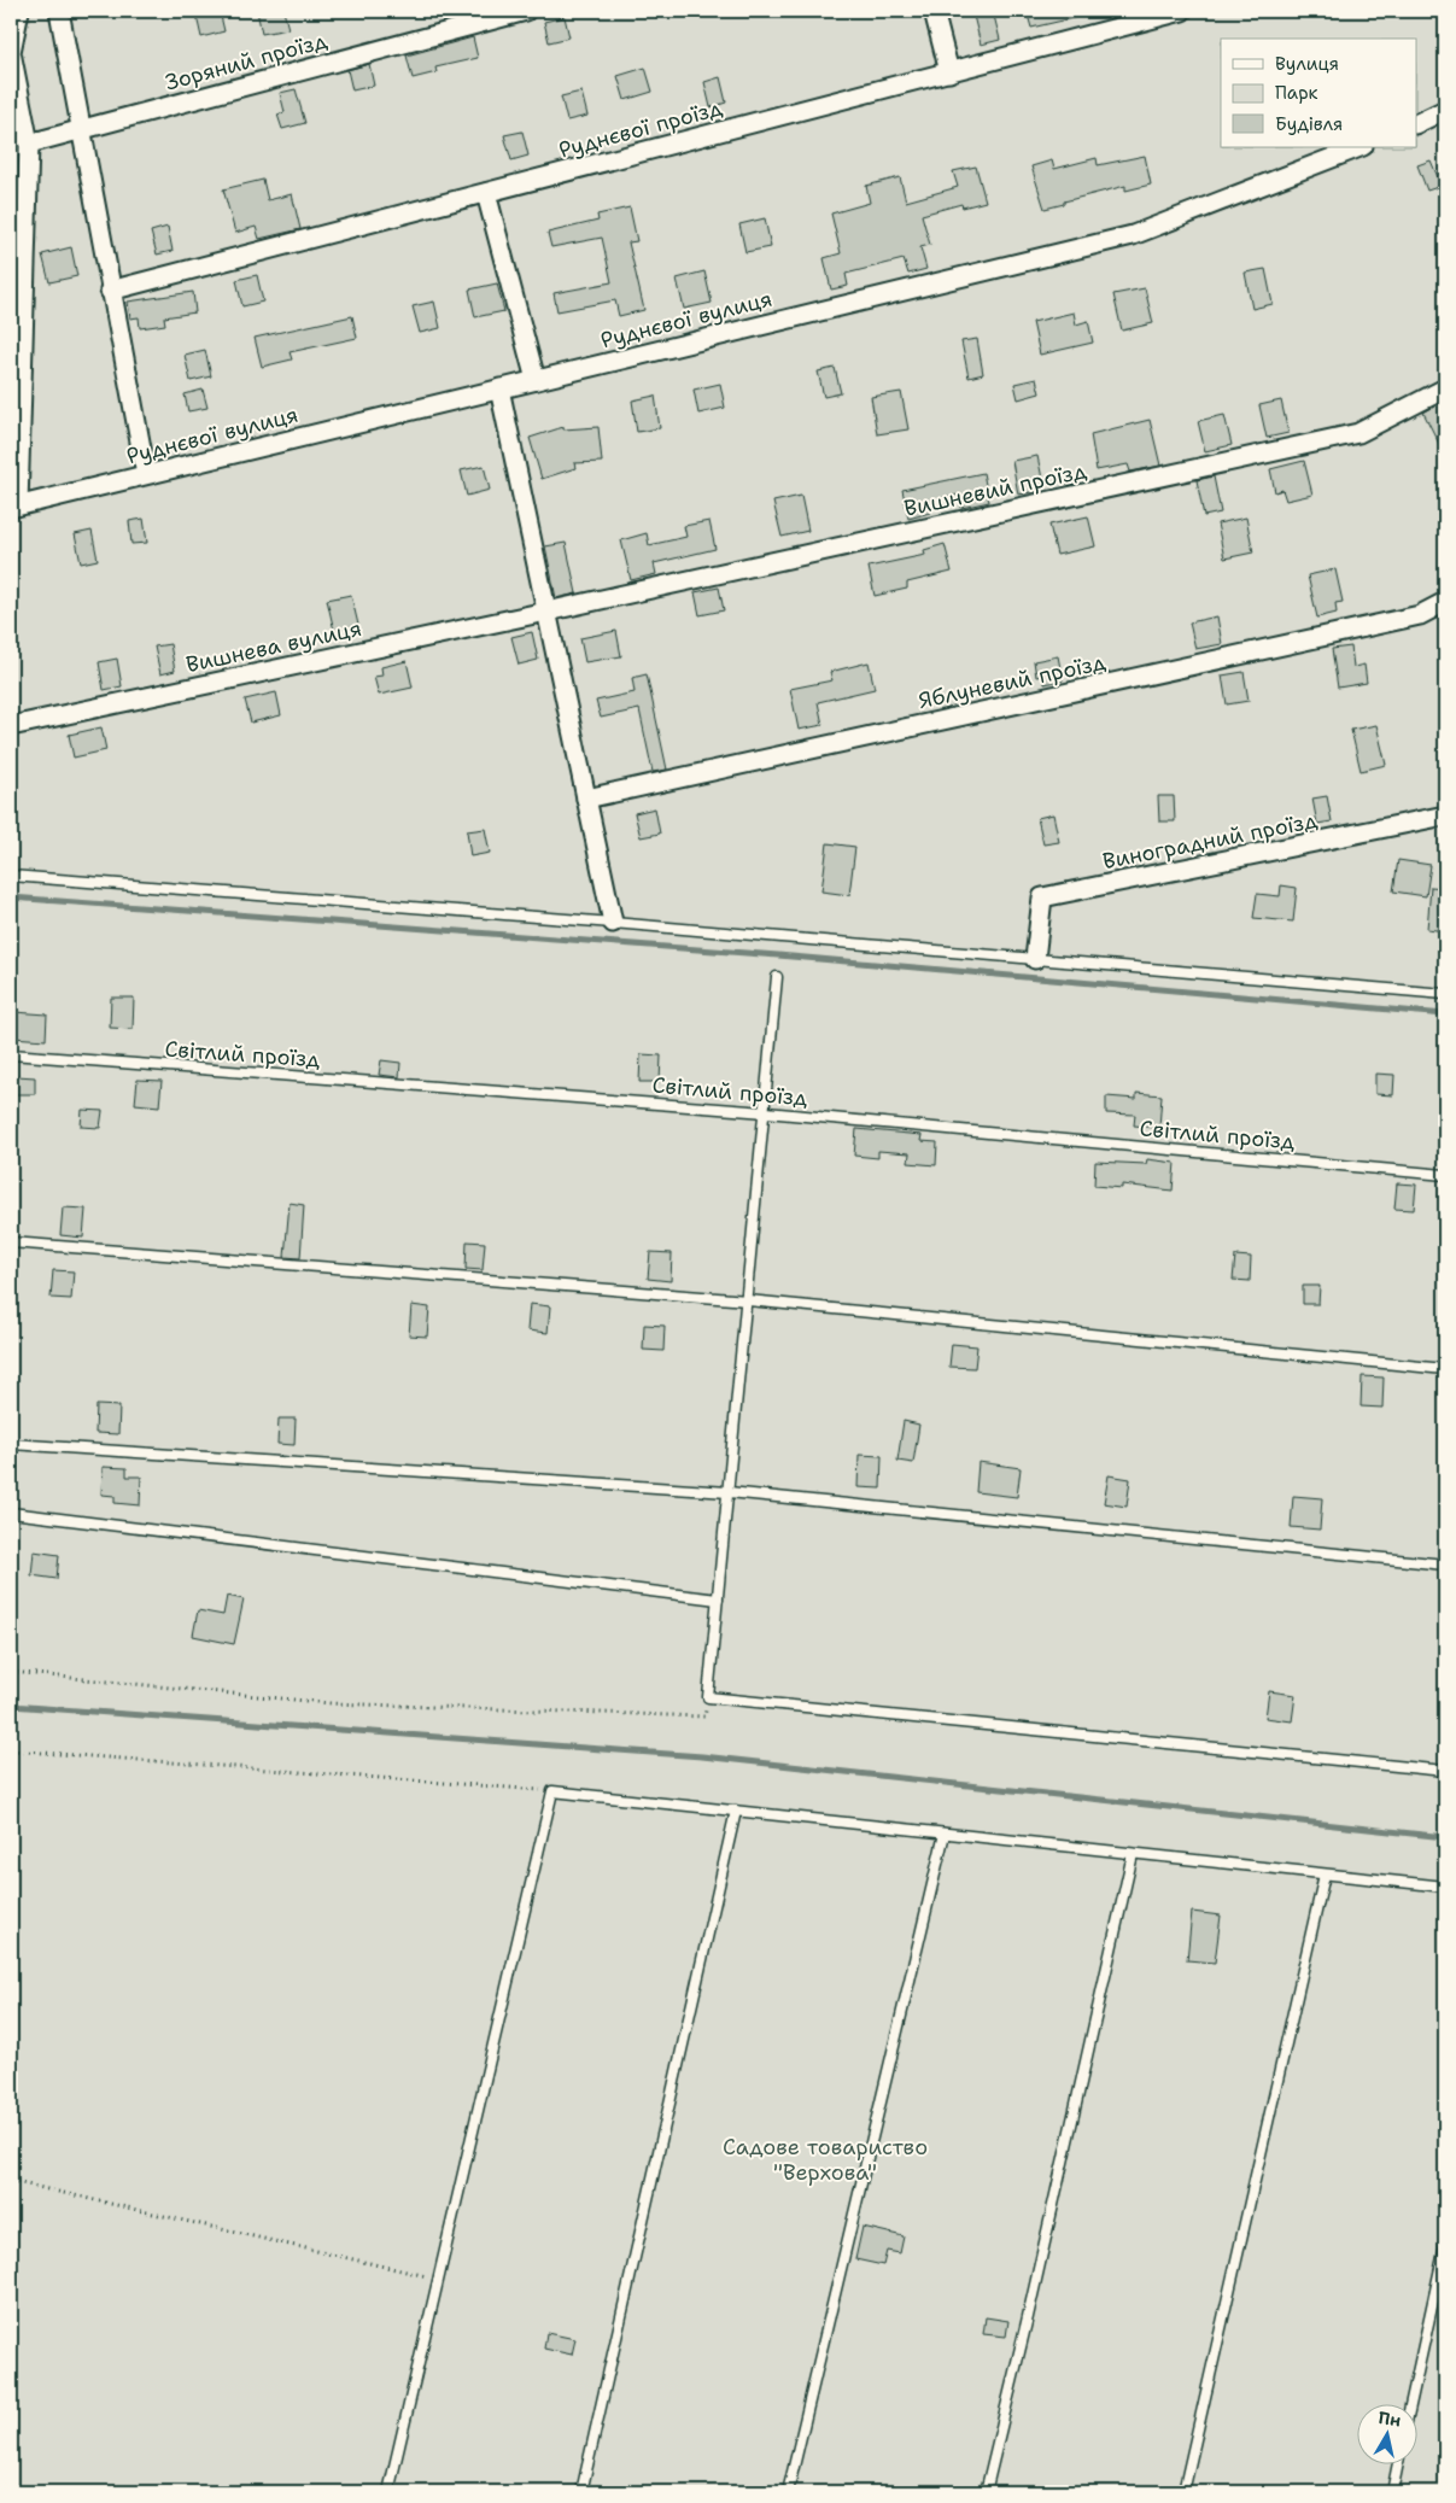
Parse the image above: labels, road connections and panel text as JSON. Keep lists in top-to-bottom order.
{
  "streets": {
    "street": [
      "Зоряний проїзд",
      "Руднєвої проїзд",
      "Руднєвої вулиця",
      "Вишневий проїзд",
      "Вишнева вулиця",
      "Яблуневий проїзд",
      "Виноградний проїзд"
    ],
    "lane": ["Світлий проїзд"]
  },
  "crossings": [
    ["Вишневий проїзд", "Вишнева вулиця"]
  ],
  "parks": ["Садове товариство \"Верхова\""],
  "legend": ["Вулиця", "Парк", "Будівля"],
  "north": "top"
}
